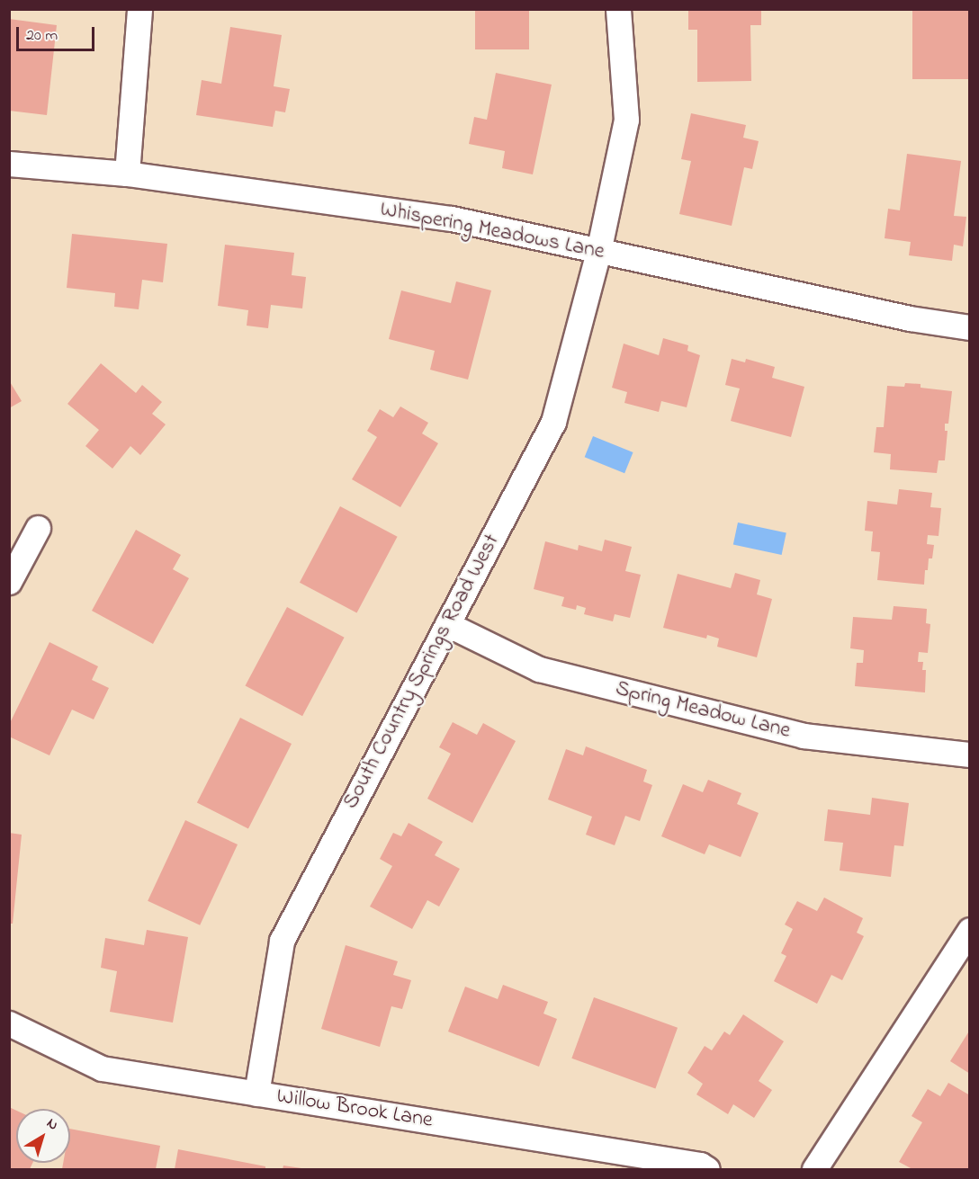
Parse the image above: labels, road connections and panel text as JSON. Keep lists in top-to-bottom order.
{
  "streets": {
    "street": [
      "Whispering Meadows Lane",
      "South Country Springs Road West",
      "Spring Meadow Lane",
      "Willow Brook Lane"
    ]
  },
  "crossings": [
    ["Whispering Meadows Lane", "South Country Springs Road West"],
    ["South Country Springs Road West", "Spring Meadow Lane"],
    ["South Country Springs Road West", "Willow Brook Lane"]
  ],
  "scale_bar": "20 m",
  "north": "top right"
}
